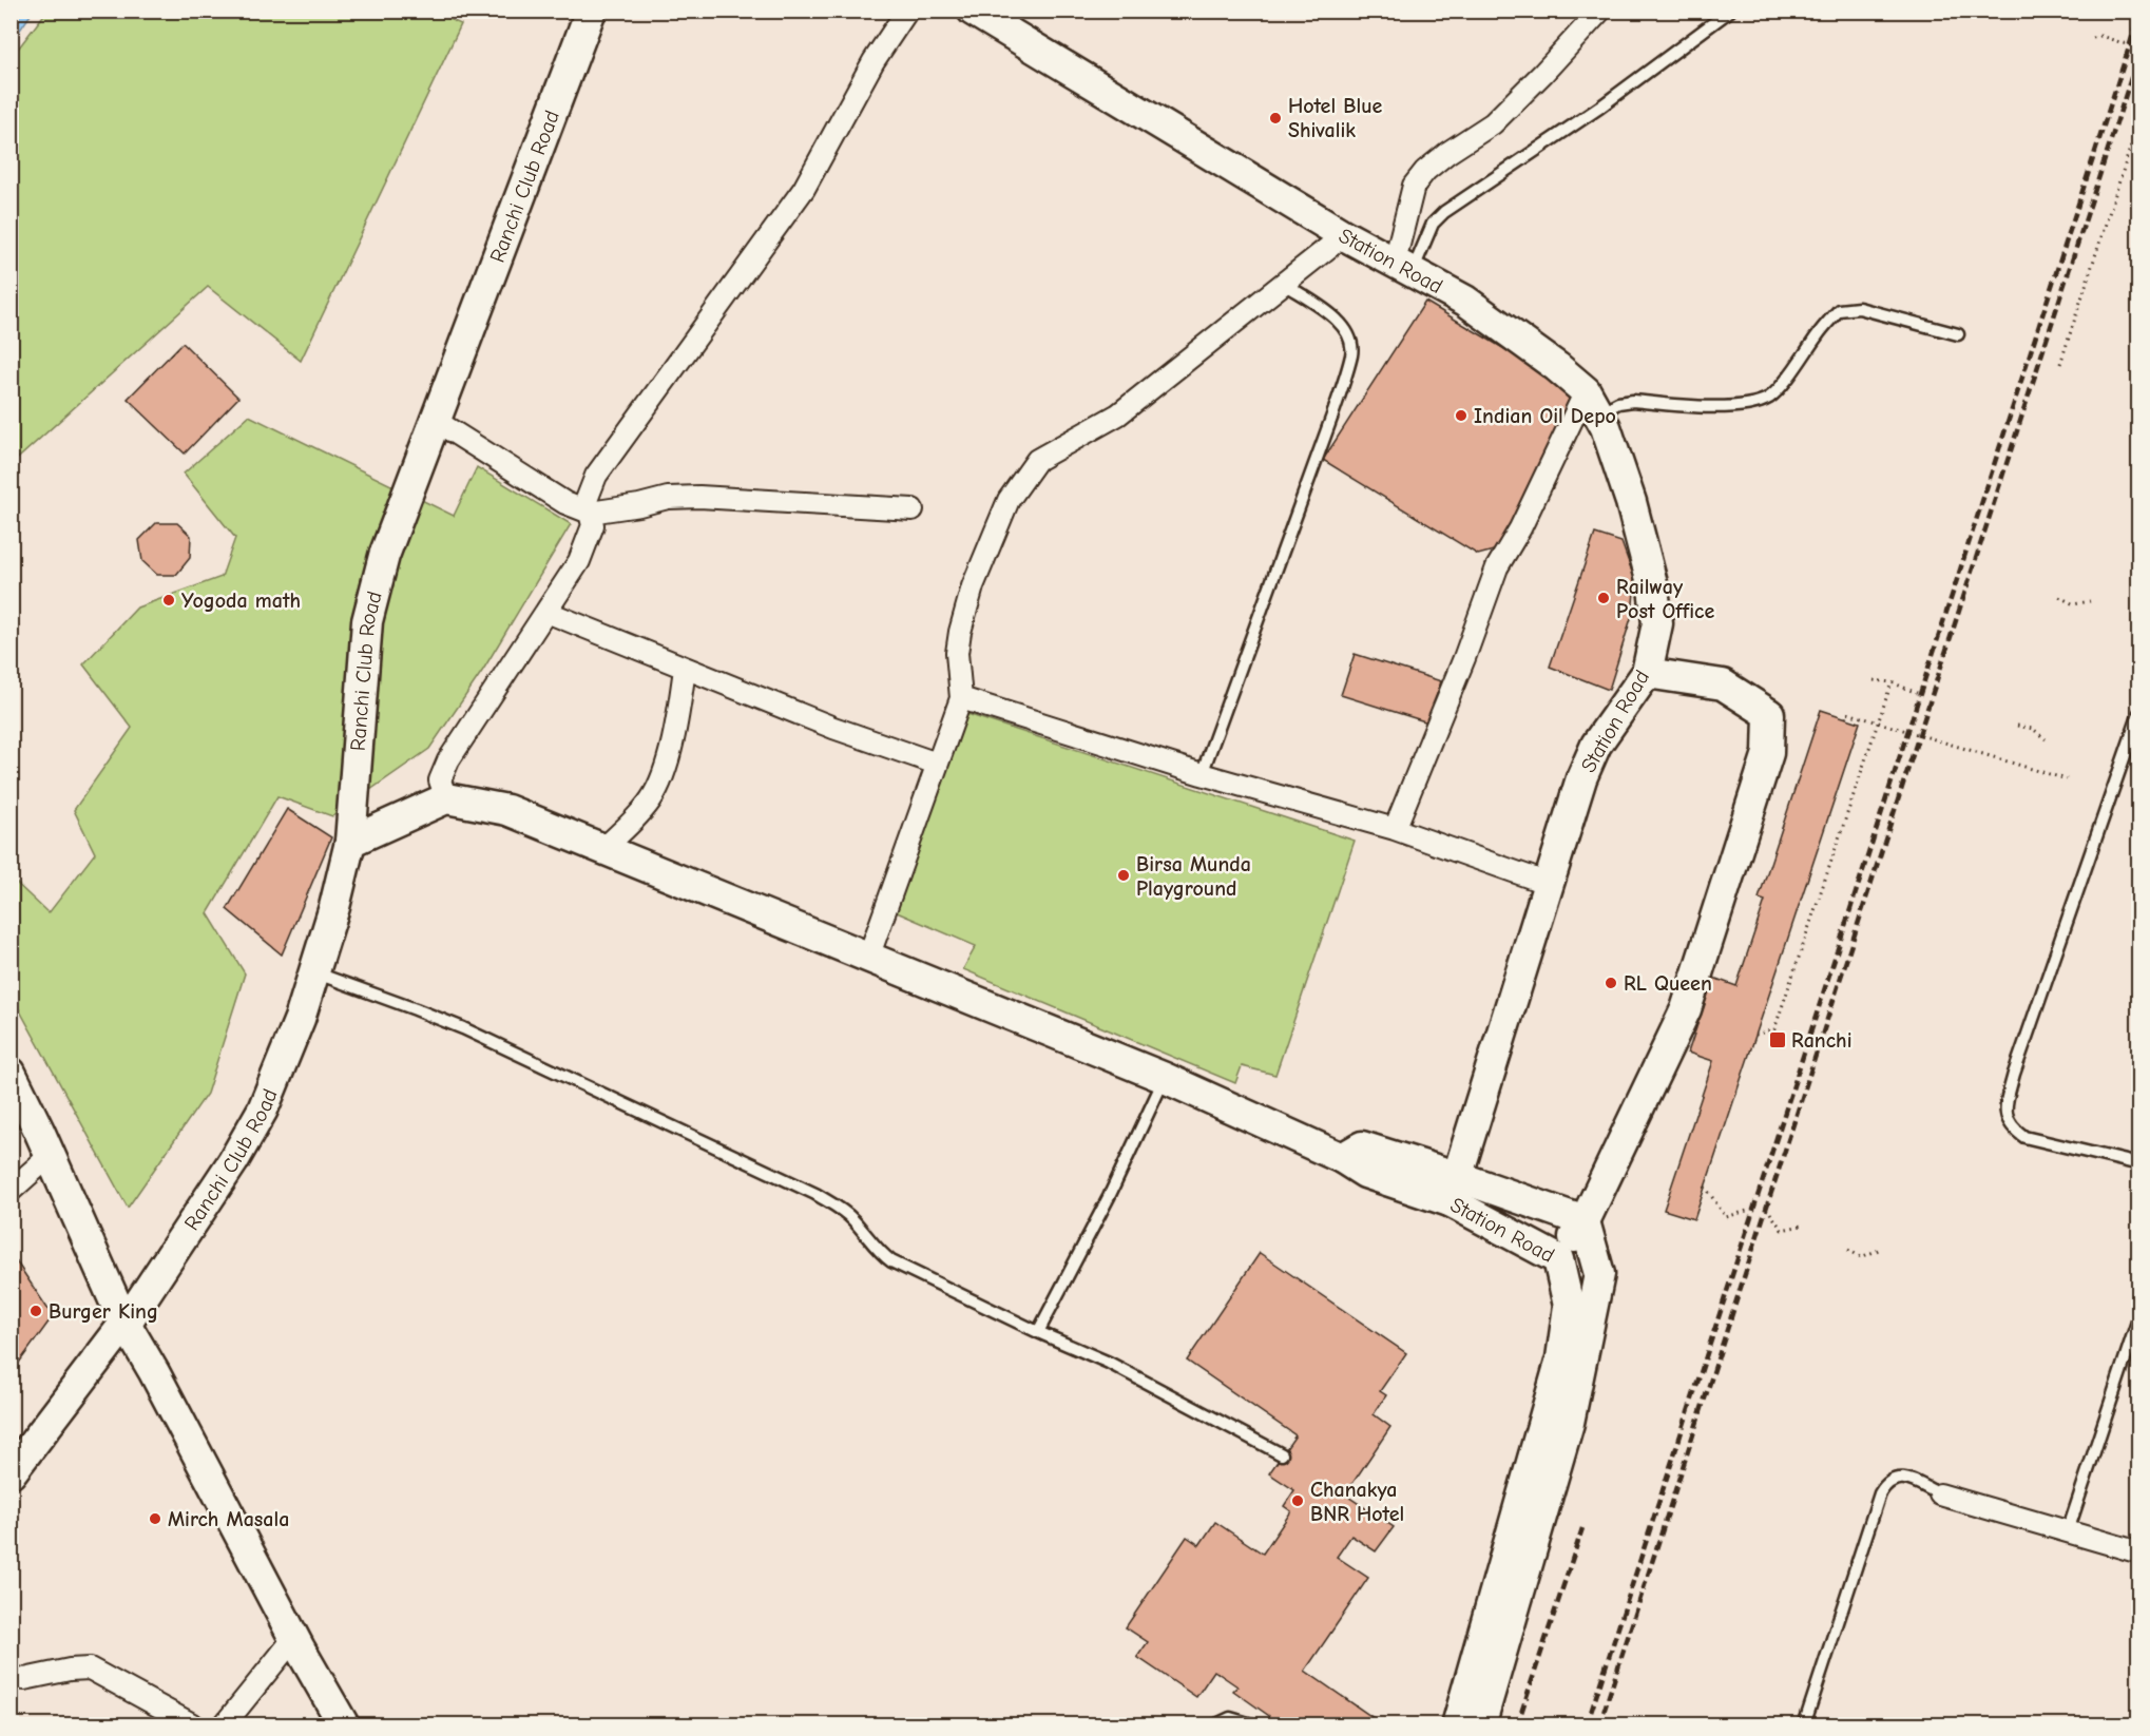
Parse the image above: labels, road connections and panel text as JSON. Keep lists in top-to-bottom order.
{
  "streets": {
    "street": ["Ranchi Club Road", "Station Road"]
  },
  "places": {
    "other": [
      "Hotel Blue Shivalik",
      "Indian Oil Depo",
      "Railway Post Office",
      "Yogoda math",
      "Birsa Munda Playground",
      "RL Queen",
      "Burger King",
      "Chanakya BNR Hotel",
      "Mirch Masala"
    ],
    "transit": ["Ranchi"]
  }
}
